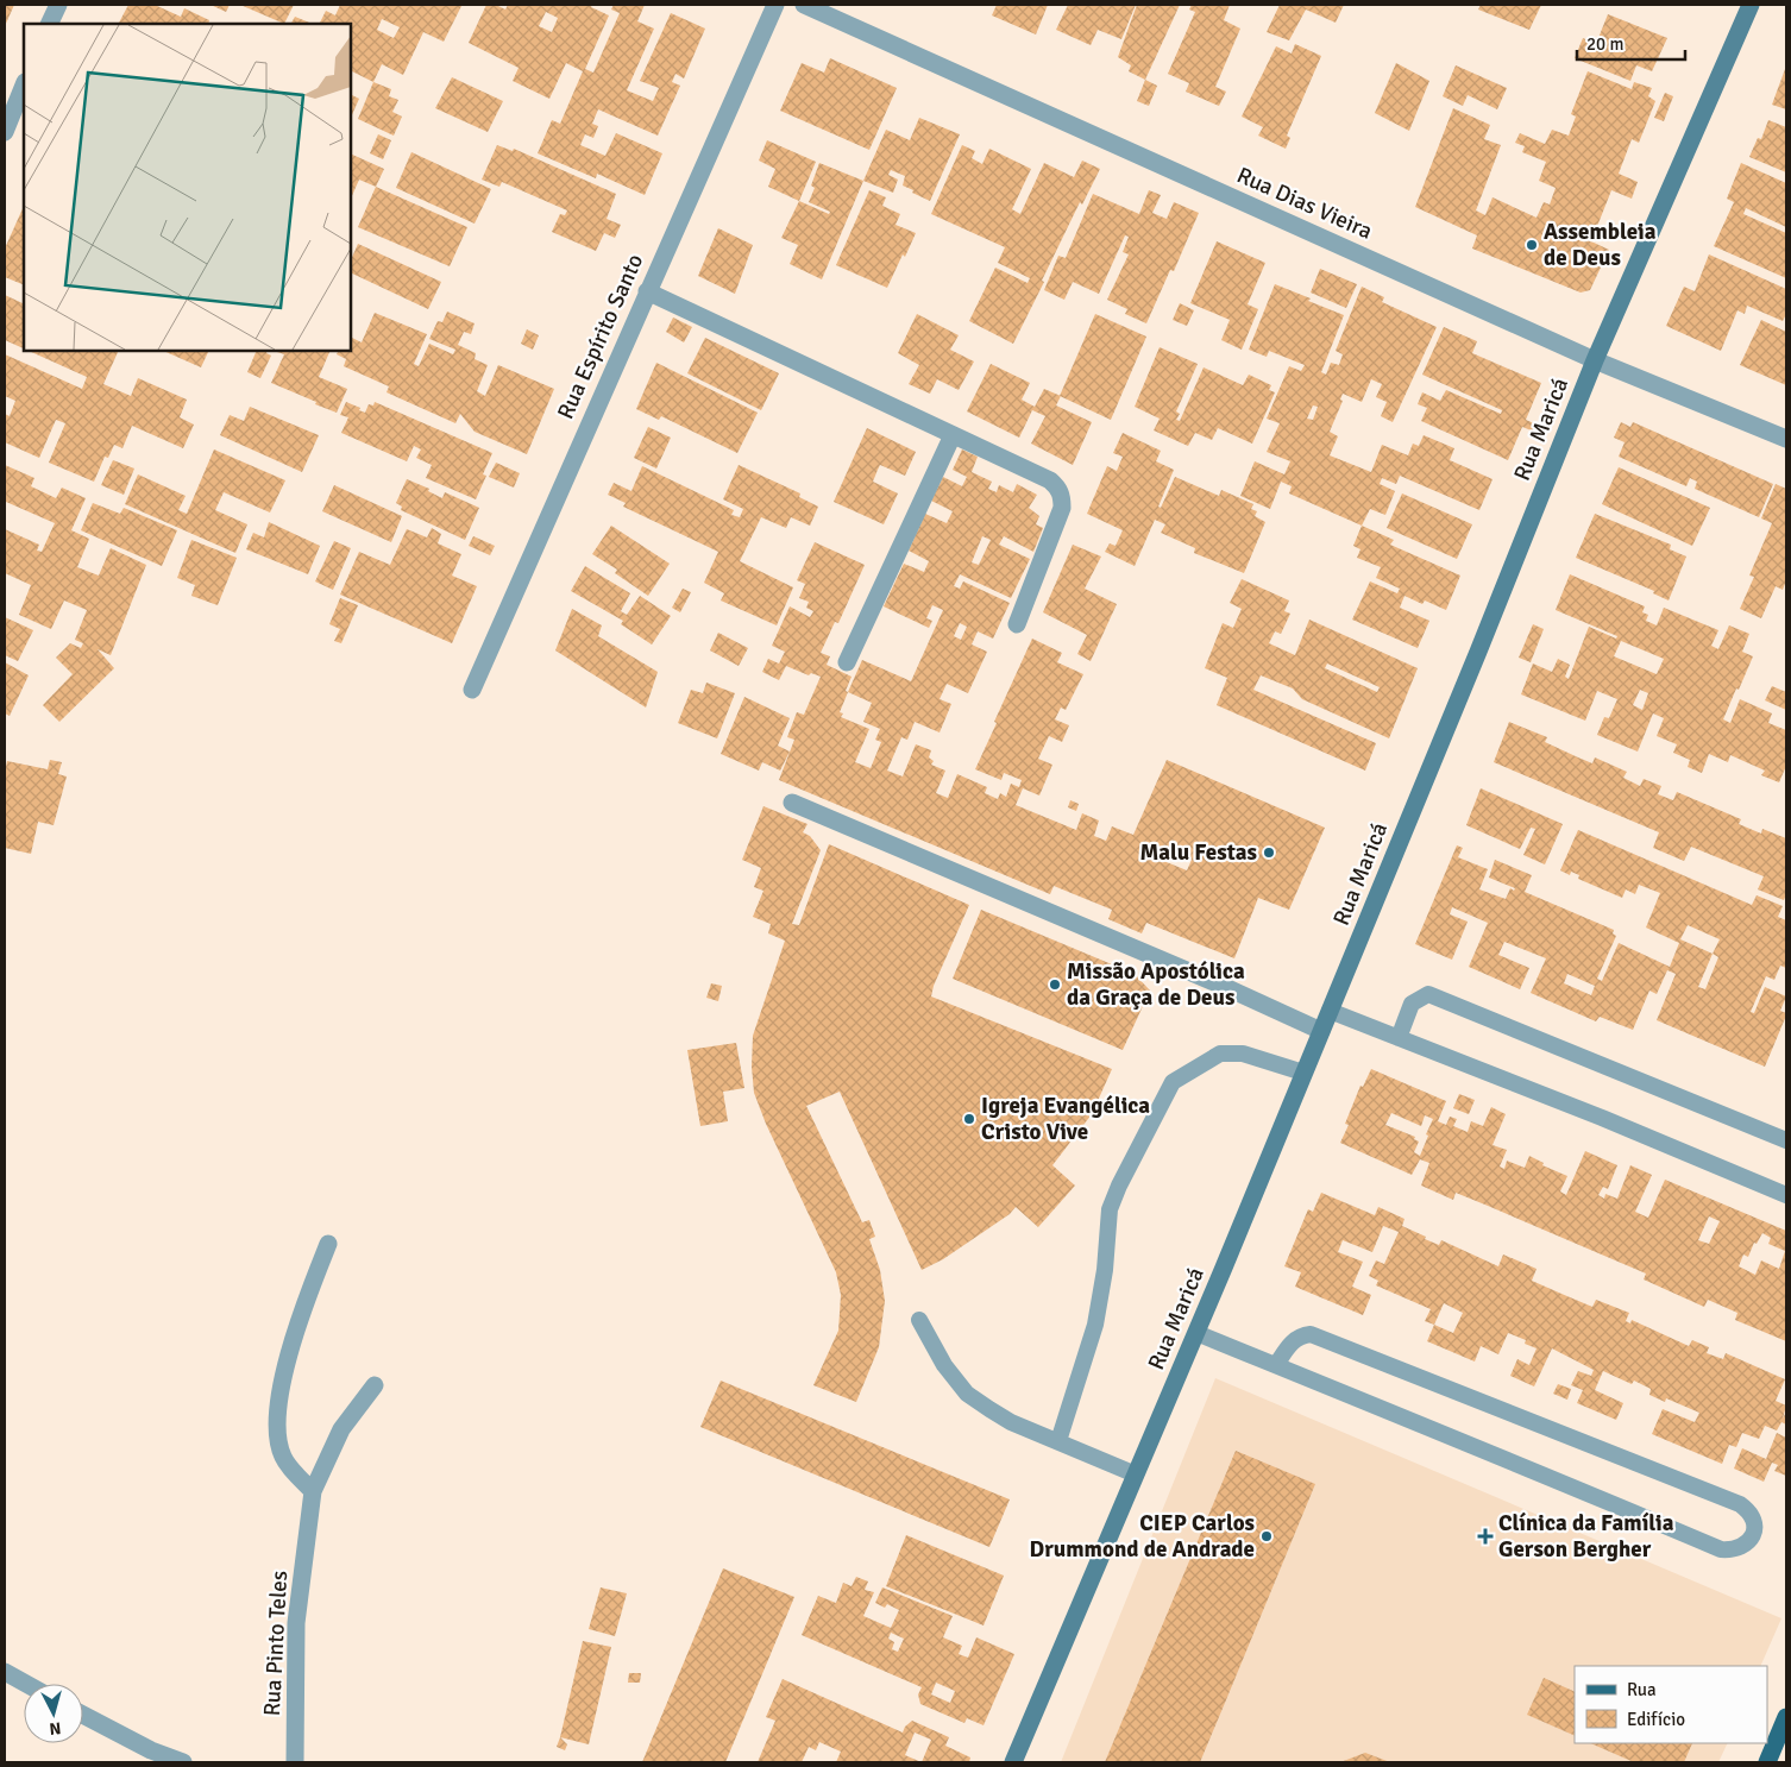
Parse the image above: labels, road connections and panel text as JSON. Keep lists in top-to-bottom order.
{
  "streets": {
    "street": [
      "Rua Dias Vieira",
      "Rua Espírito Santo",
      "Rua Maricá",
      "Rua Pinto Teles"
    ]
  },
  "crossings": [
    ["Rua Dias Vieira", "Rua Maricá"]
  ],
  "places": {
    "other": [
      "Assembleia de Deus",
      "Malu Festas",
      "Missão Apostólica da Graça de Deus",
      "Igreja Evangélica Cristo Vive",
      "CIEP Carlos Drummond de Andrade"
    ],
    "health": ["Clínica da Família Gerson Bergher"]
  },
  "legend": ["Rua", "Edifício"],
  "scale_bar": "20 m",
  "north": "bottom"
}
